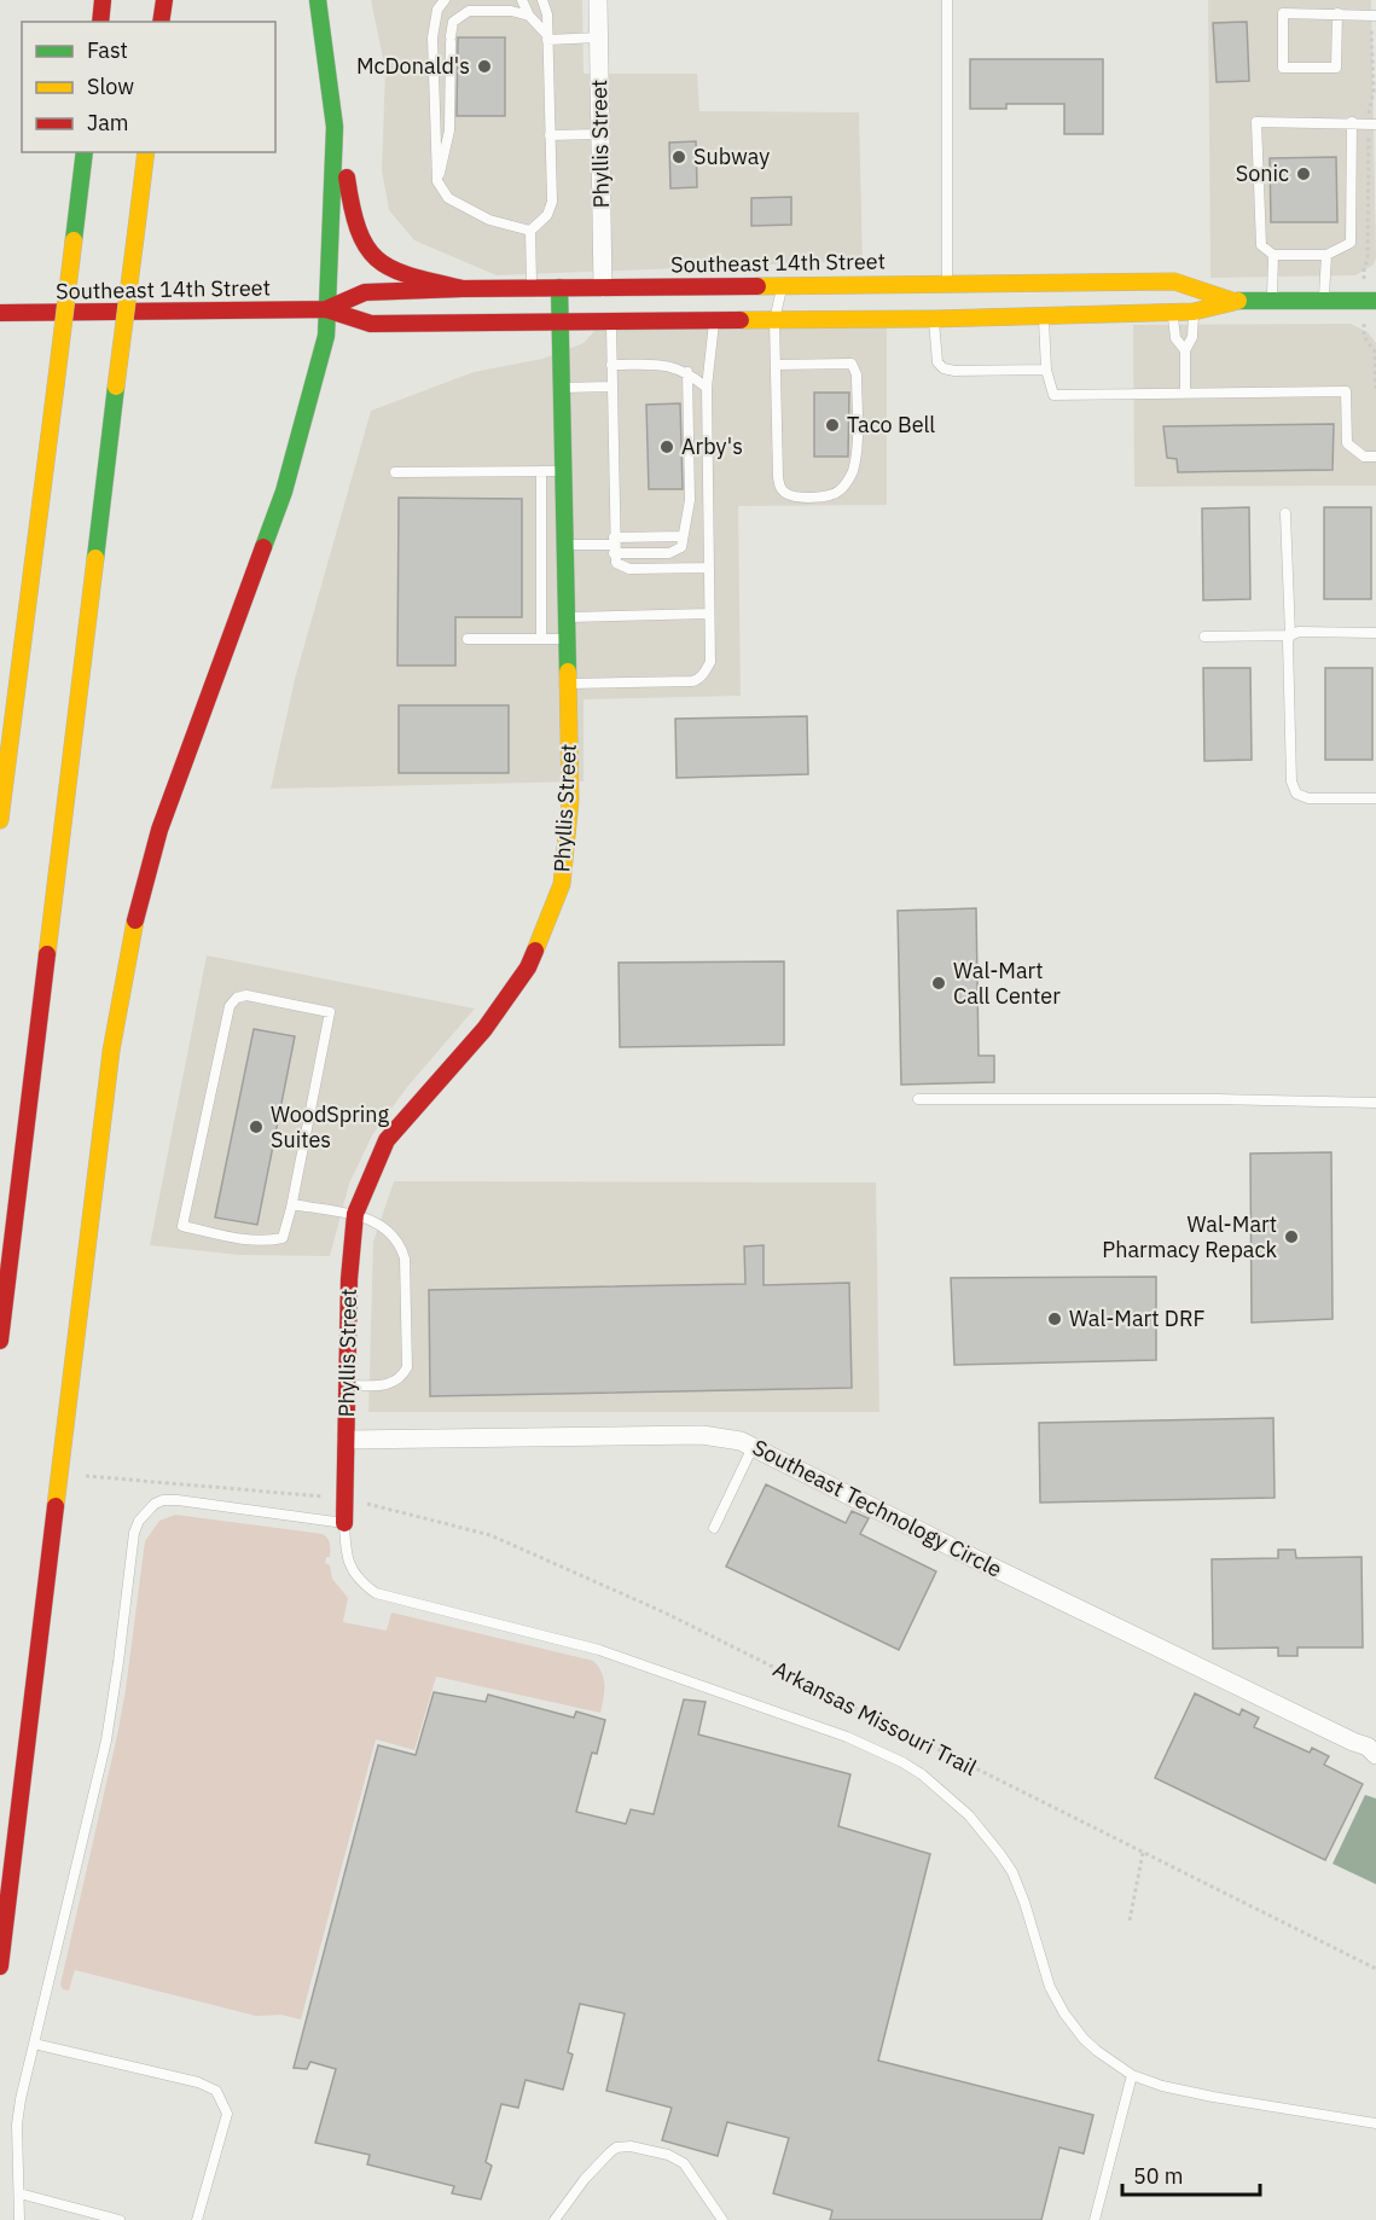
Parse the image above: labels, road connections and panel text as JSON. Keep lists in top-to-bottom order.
{
  "streets": {
    "main road": ["Phyllis Street", "Southeast 14th Street"],
    "street": ["Southeast Technology Circle"],
    "path": ["Arkansas Missouri Trail"]
  },
  "crossings": [
    ["Phyllis Street", "Southeast 14th Street"],
    ["Phyllis Street", "Southeast Technology Circle"]
  ],
  "places": [
    "McDonald's",
    "Subway",
    "Sonic",
    "Taco Bell",
    "Arby's",
    "Wal-Mart Call Center",
    "WoodSpring Suites",
    "Wal-Mart Pharmacy Repack",
    "Wal-Mart DRF"
  ],
  "legend": ["Fast", "Slow", "Jam"],
  "scale_bar": "50 m"
}
